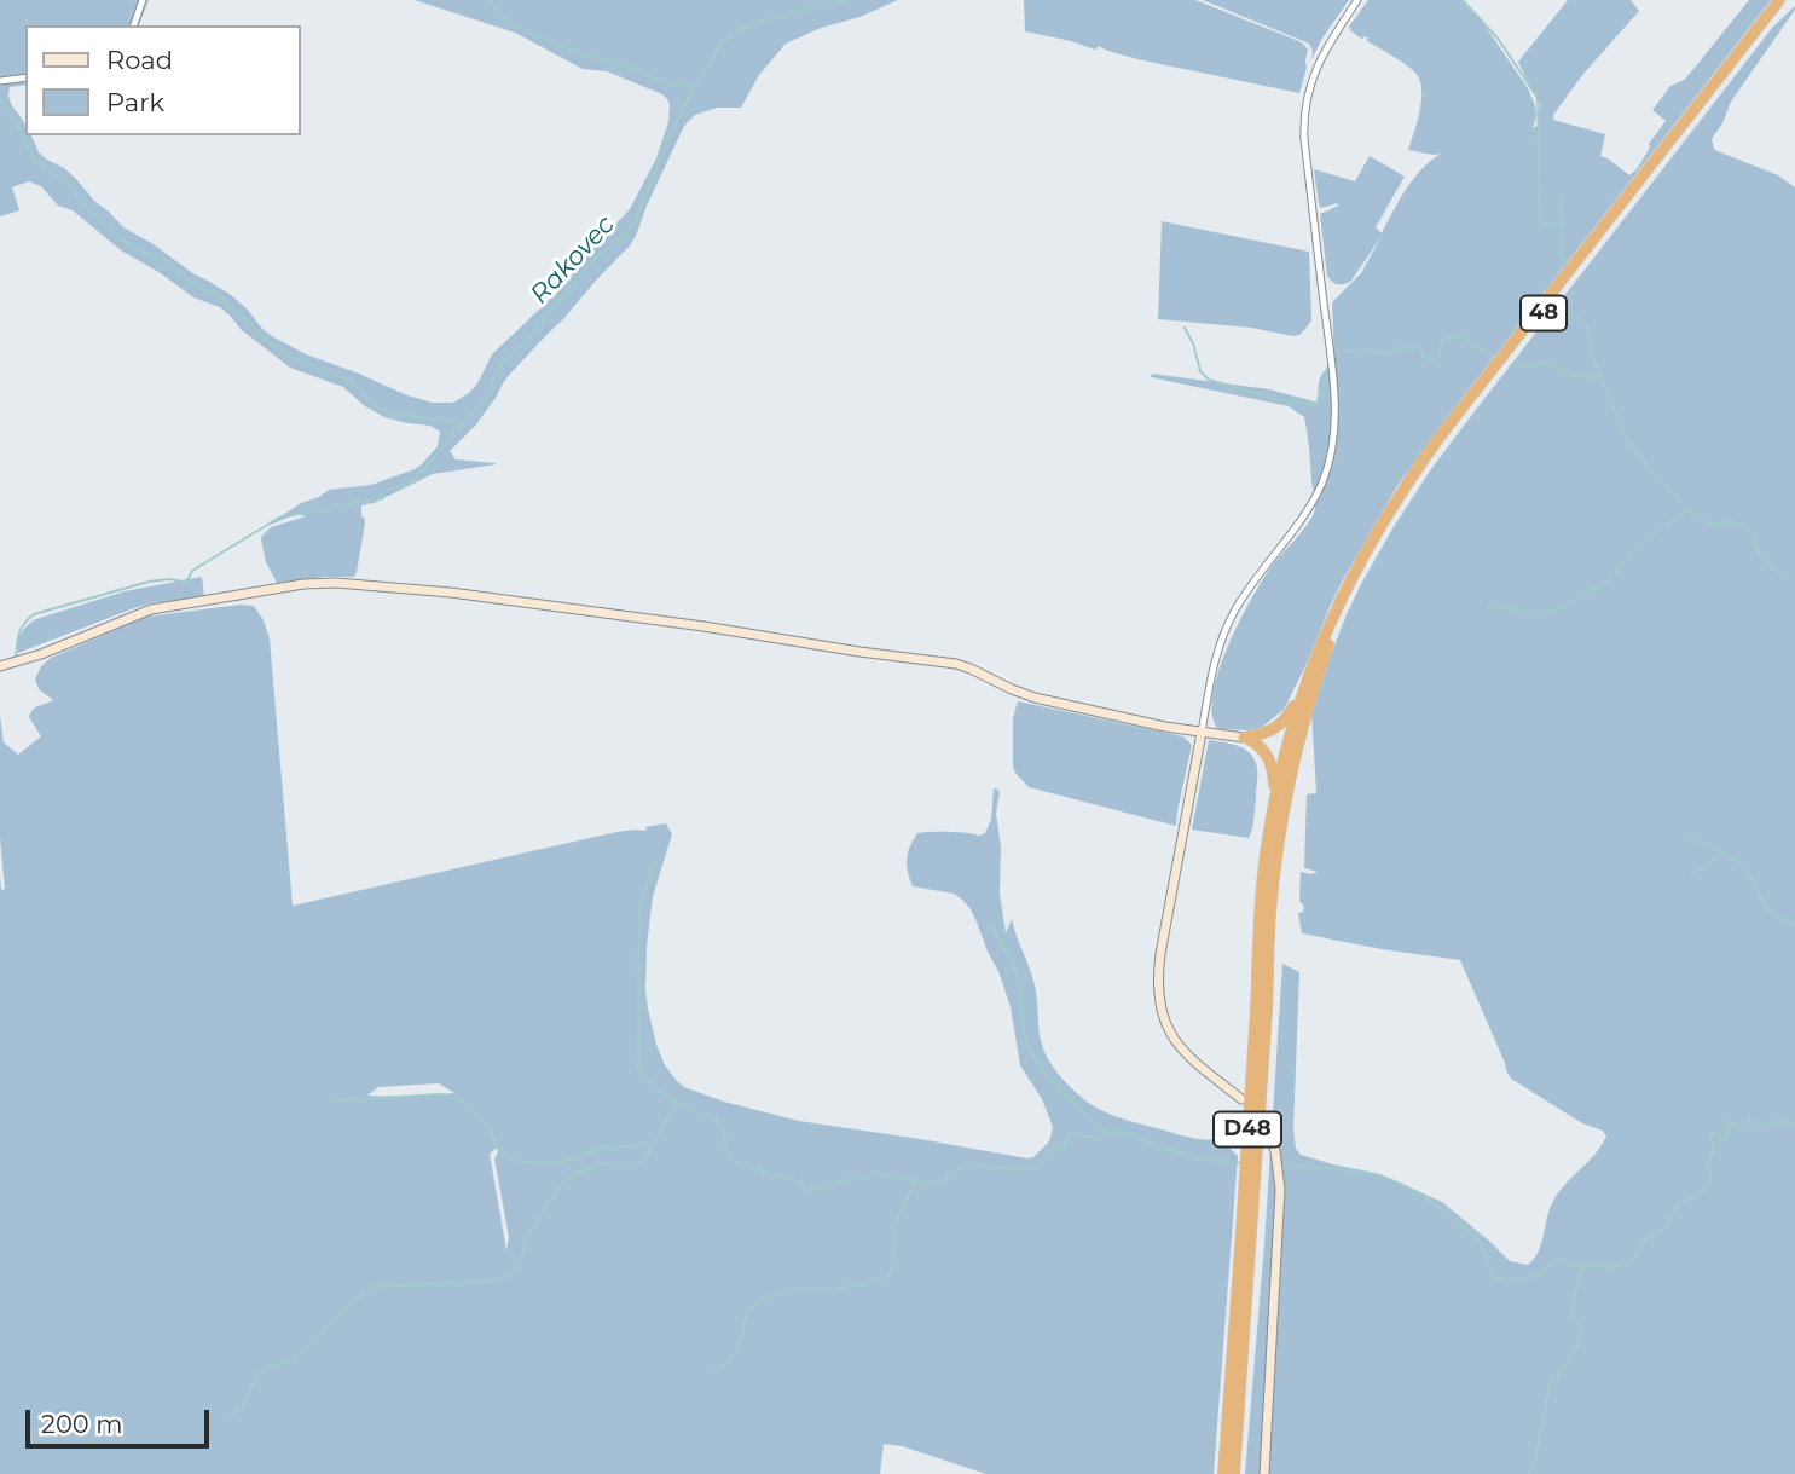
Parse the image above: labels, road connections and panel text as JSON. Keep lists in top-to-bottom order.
{
  "streets": {
    "highway": ["48", "D48"]
  },
  "crossings": [
    ["48", "D48"]
  ],
  "water": ["Rakovec"],
  "legend": ["Road", "Park"],
  "scale_bar": "200 m"
}
